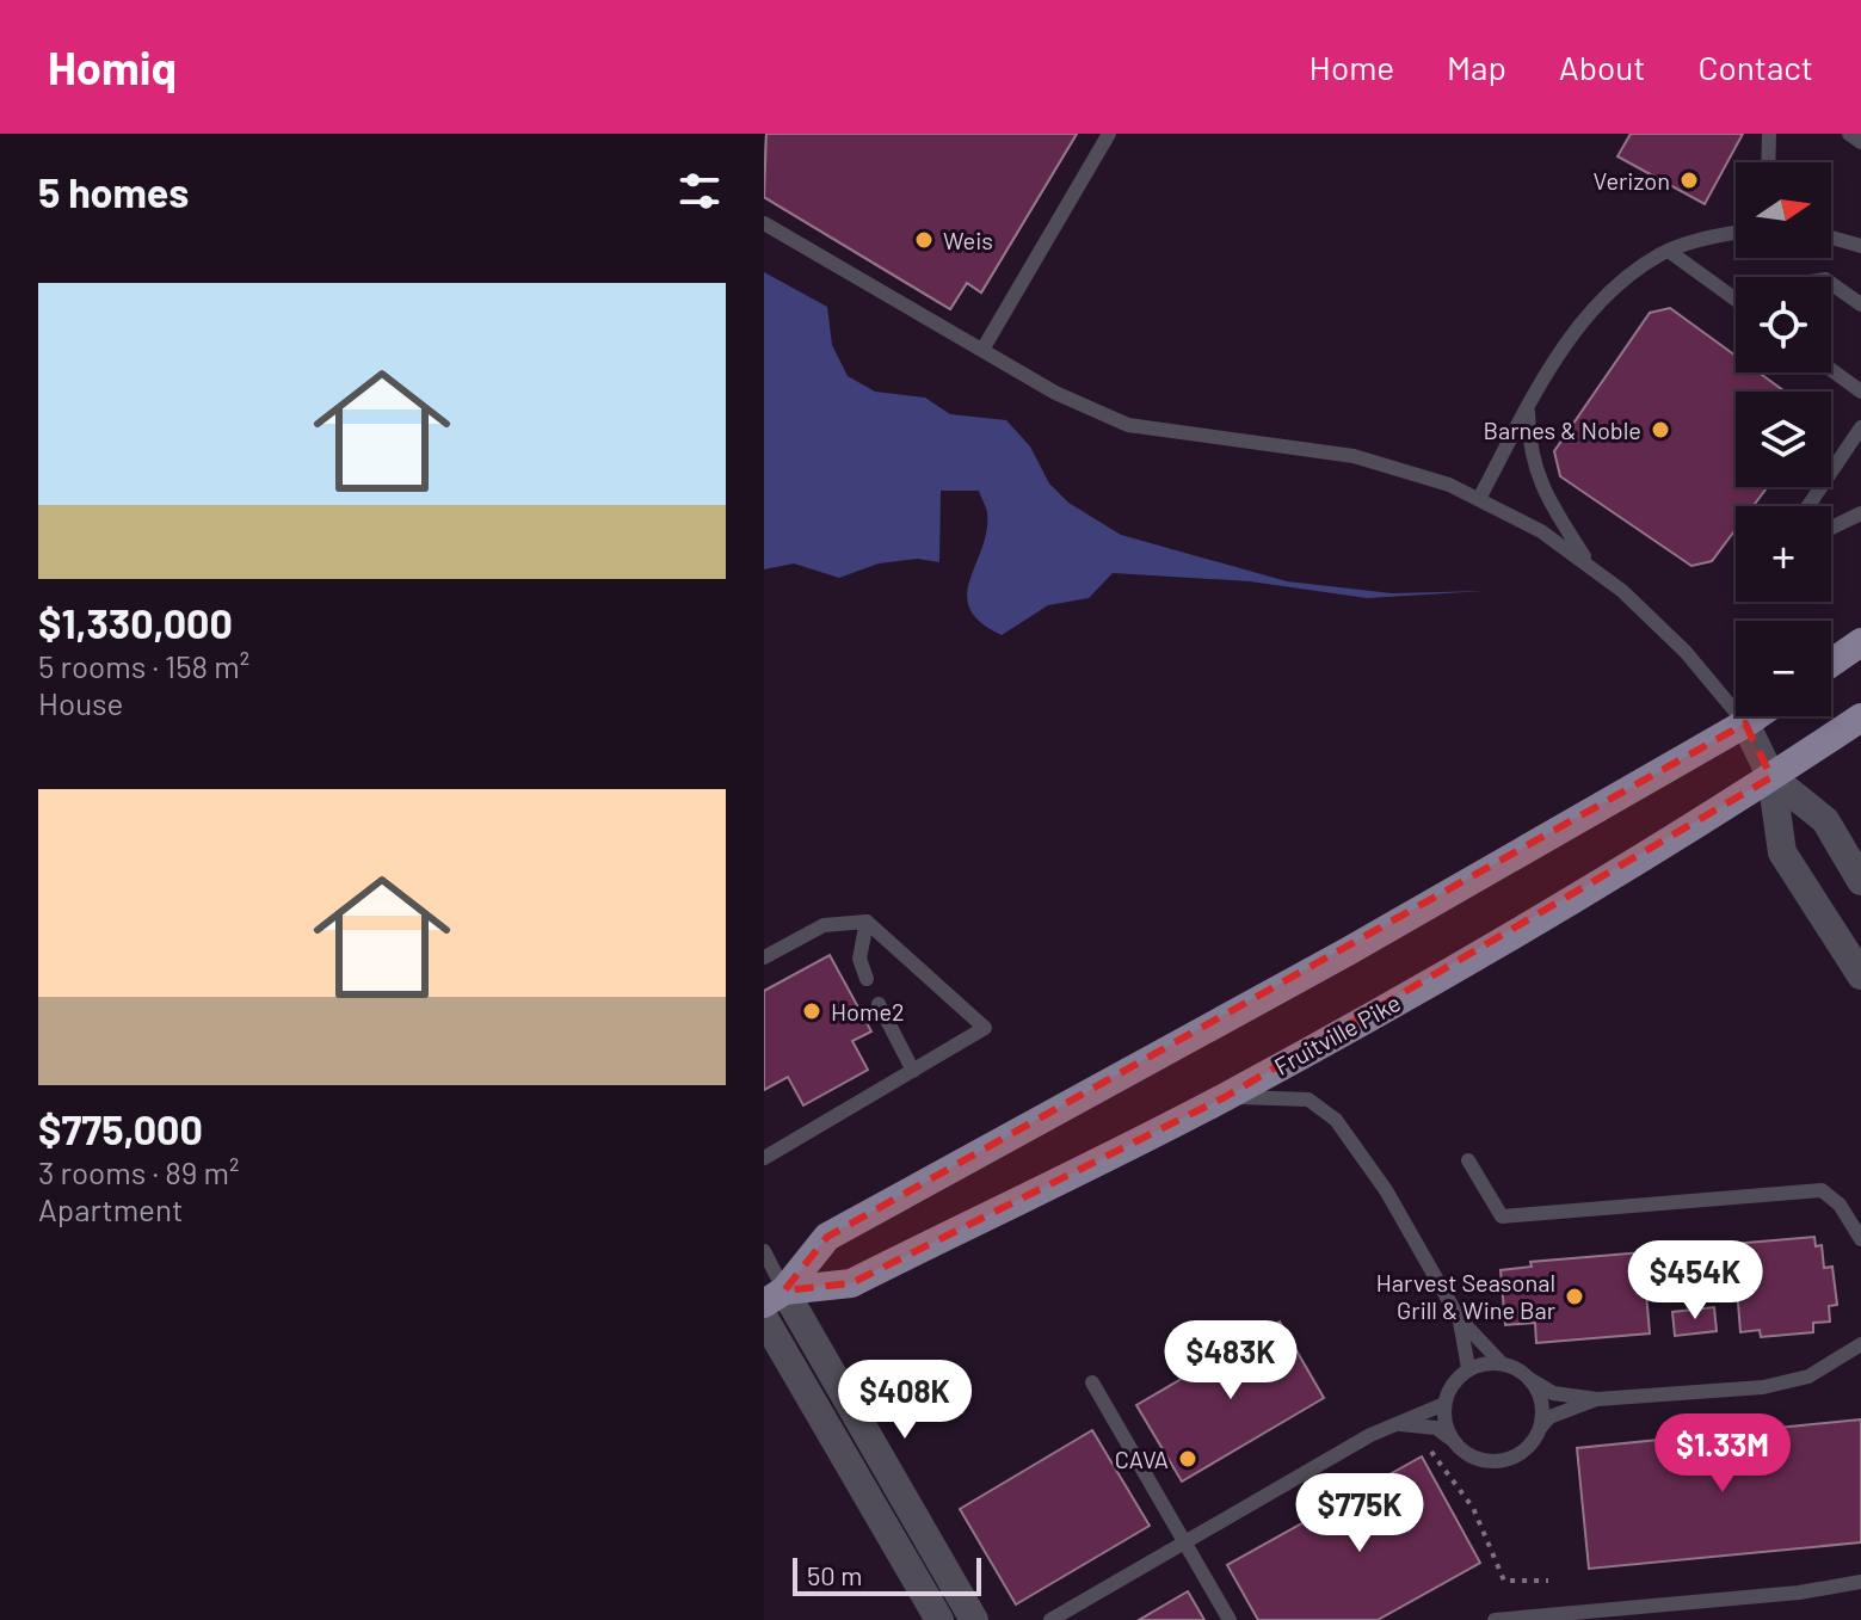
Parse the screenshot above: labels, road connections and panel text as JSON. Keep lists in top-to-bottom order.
{
  "streets": {
    "main road": ["Fruitville Pike"]
  },
  "places": [
    "Verizon",
    "Weis",
    "Barnes & Noble",
    "Home2",
    "Harvest Seasonal Grill & Wine Bar",
    "CAVA"
  ],
  "scale_bar": "50 m",
  "north": "right",
  "page": {
    "header": "Homiq",
    "nav": [
      "Home",
      "Map",
      "About",
      "Contact"
    ],
    "heading": "5 homes",
    "map_buttons": ["+", "−"],
    "list": [
      {
        "name": "$1,330,000",
        "note": "5 rooms · 158 m² · House"
      },
      {
        "name": "$775,000",
        "note": "3 rooms · 89 m² · Apartment"
      }
    ],
    "price": [
      "$454K",
      "$483K",
      "$408K",
      "$1.33M",
      "$775K"
    ],
    "scale": "50 m"
  }
}
